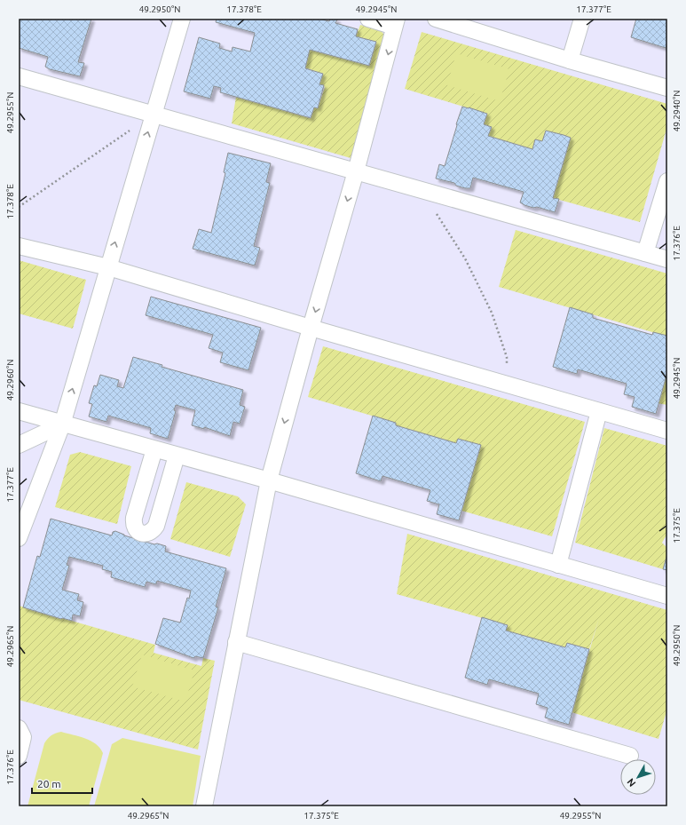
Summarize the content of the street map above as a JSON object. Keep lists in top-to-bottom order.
{
  "scale_bar": "20 m",
  "north": "bottom left",
  "coordinates": [
    "49.2950°N",
    "17.378°E",
    "49.2945°N",
    "17.377°E",
    "49.2940°N",
    "49.2955°N",
    "17.376°E",
    "49.2960°N",
    "17.375°E",
    "49.2965°N"
  ]
}
